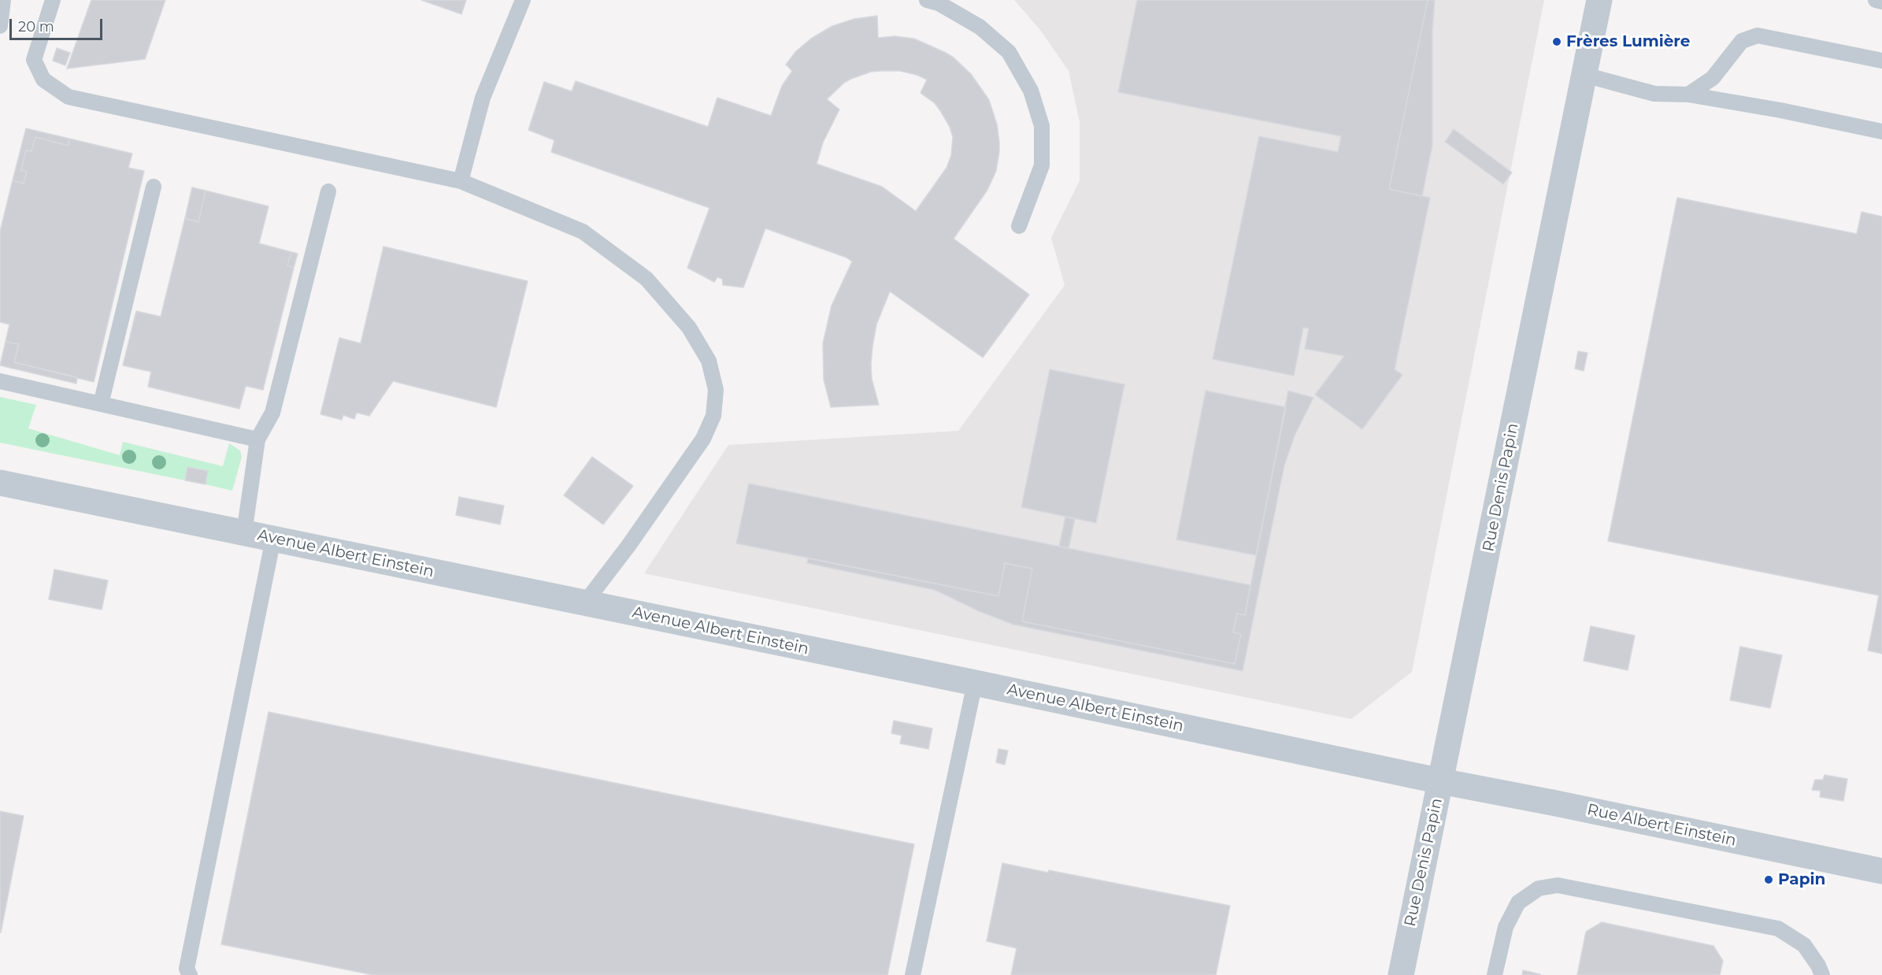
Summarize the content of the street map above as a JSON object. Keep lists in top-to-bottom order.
{
  "streets": {
    "street": ["Rue Denis Papin", "Avenue Albert Einstein", "Rue Albert Einstein"]
  },
  "crossings": [
    ["Rue Denis Papin", "Avenue Albert Einstein"],
    ["Rue Denis Papin", "Rue Albert Einstein"],
    ["Avenue Albert Einstein", "Rue Albert Einstein"]
  ],
  "places": ["Frères Lumière", "Papin"],
  "scale_bar": "20 m"
}
